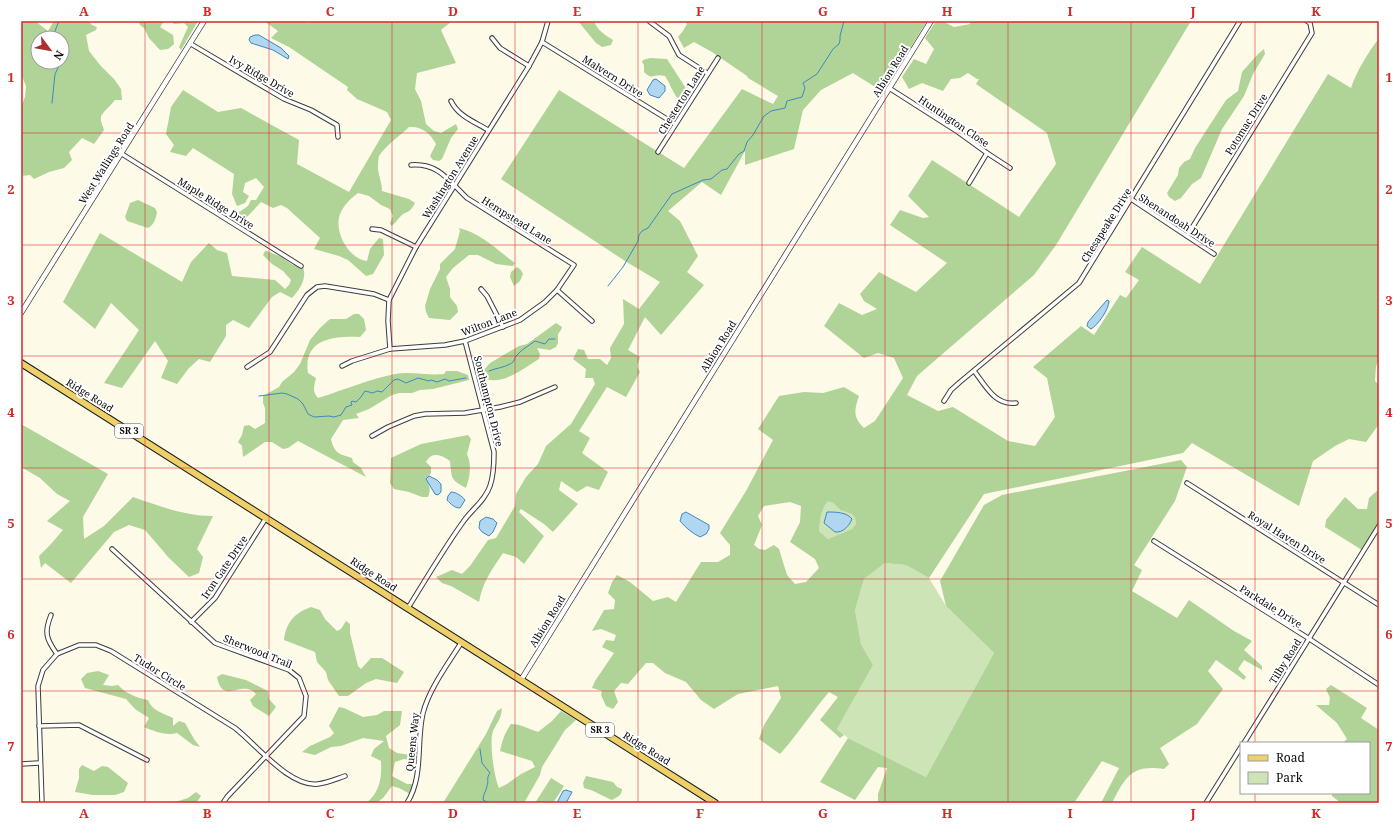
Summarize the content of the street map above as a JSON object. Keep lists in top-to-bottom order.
{
  "streets": {
    "main road": ["Ridge Road", "SR 3"],
    "street": [
      "Albion Road",
      "Ivy Ridge Drive",
      "Malvern Drive",
      "Chesterton Lane",
      "Huntington Close",
      "Potomac Drive",
      "West Wallings Road",
      "Washington Avenue",
      "Maple Ridge Drive",
      "Hempstead Lane",
      "Shenandoah Drive",
      "Chesapeake Drive",
      "Wilton Lane",
      "Southampton Drive",
      "Royal Haven Drive",
      "Iron Gate Drive",
      "Parkdale Drive",
      "Sherwood Trail",
      "Tilby Road",
      "Tudor Circle",
      "Queens Way"
    ]
  },
  "crossings": [
    ["Albion Road", "Huntington Close"],
    ["Albion Road", "Ridge Road"],
    ["Ivy Ridge Drive", "West Wallings Road"],
    ["Malvern Drive", "Chesterton Lane"],
    ["Malvern Drive", "Washington Avenue"],
    ["Potomac Drive", "Shenandoah Drive"],
    ["West Wallings Road", "Maple Ridge Drive"],
    ["Washington Avenue", "Hempstead Lane"],
    ["Washington Avenue", "Wilton Lane"],
    ["Hempstead Lane", "Wilton Lane"],
    ["Shenandoah Drive", "Chesapeake Drive"],
    ["Wilton Lane", "Southampton Drive"],
    ["Ridge Road", "Southampton Drive"],
    ["Ridge Road", "Iron Gate Drive"],
    ["Ridge Road", "Queens Way"],
    ["Royal Haven Drive", "Tilby Road"],
    ["Iron Gate Drive", "Sherwood Trail"],
    ["Parkdale Drive", "Tilby Road"],
    ["Sherwood Trail", "Tudor Circle"]
  ],
  "legend": ["Road", "Park"],
  "north": "bottom right",
  "grid": {
    "columns": [
      "A",
      "B",
      "C",
      "D",
      "E",
      "F",
      "G",
      "H",
      "I",
      "J",
      "K"
    ],
    "rows": [
      "1",
      "2",
      "3",
      "4",
      "5",
      "6",
      "7"
    ]
  }
}
